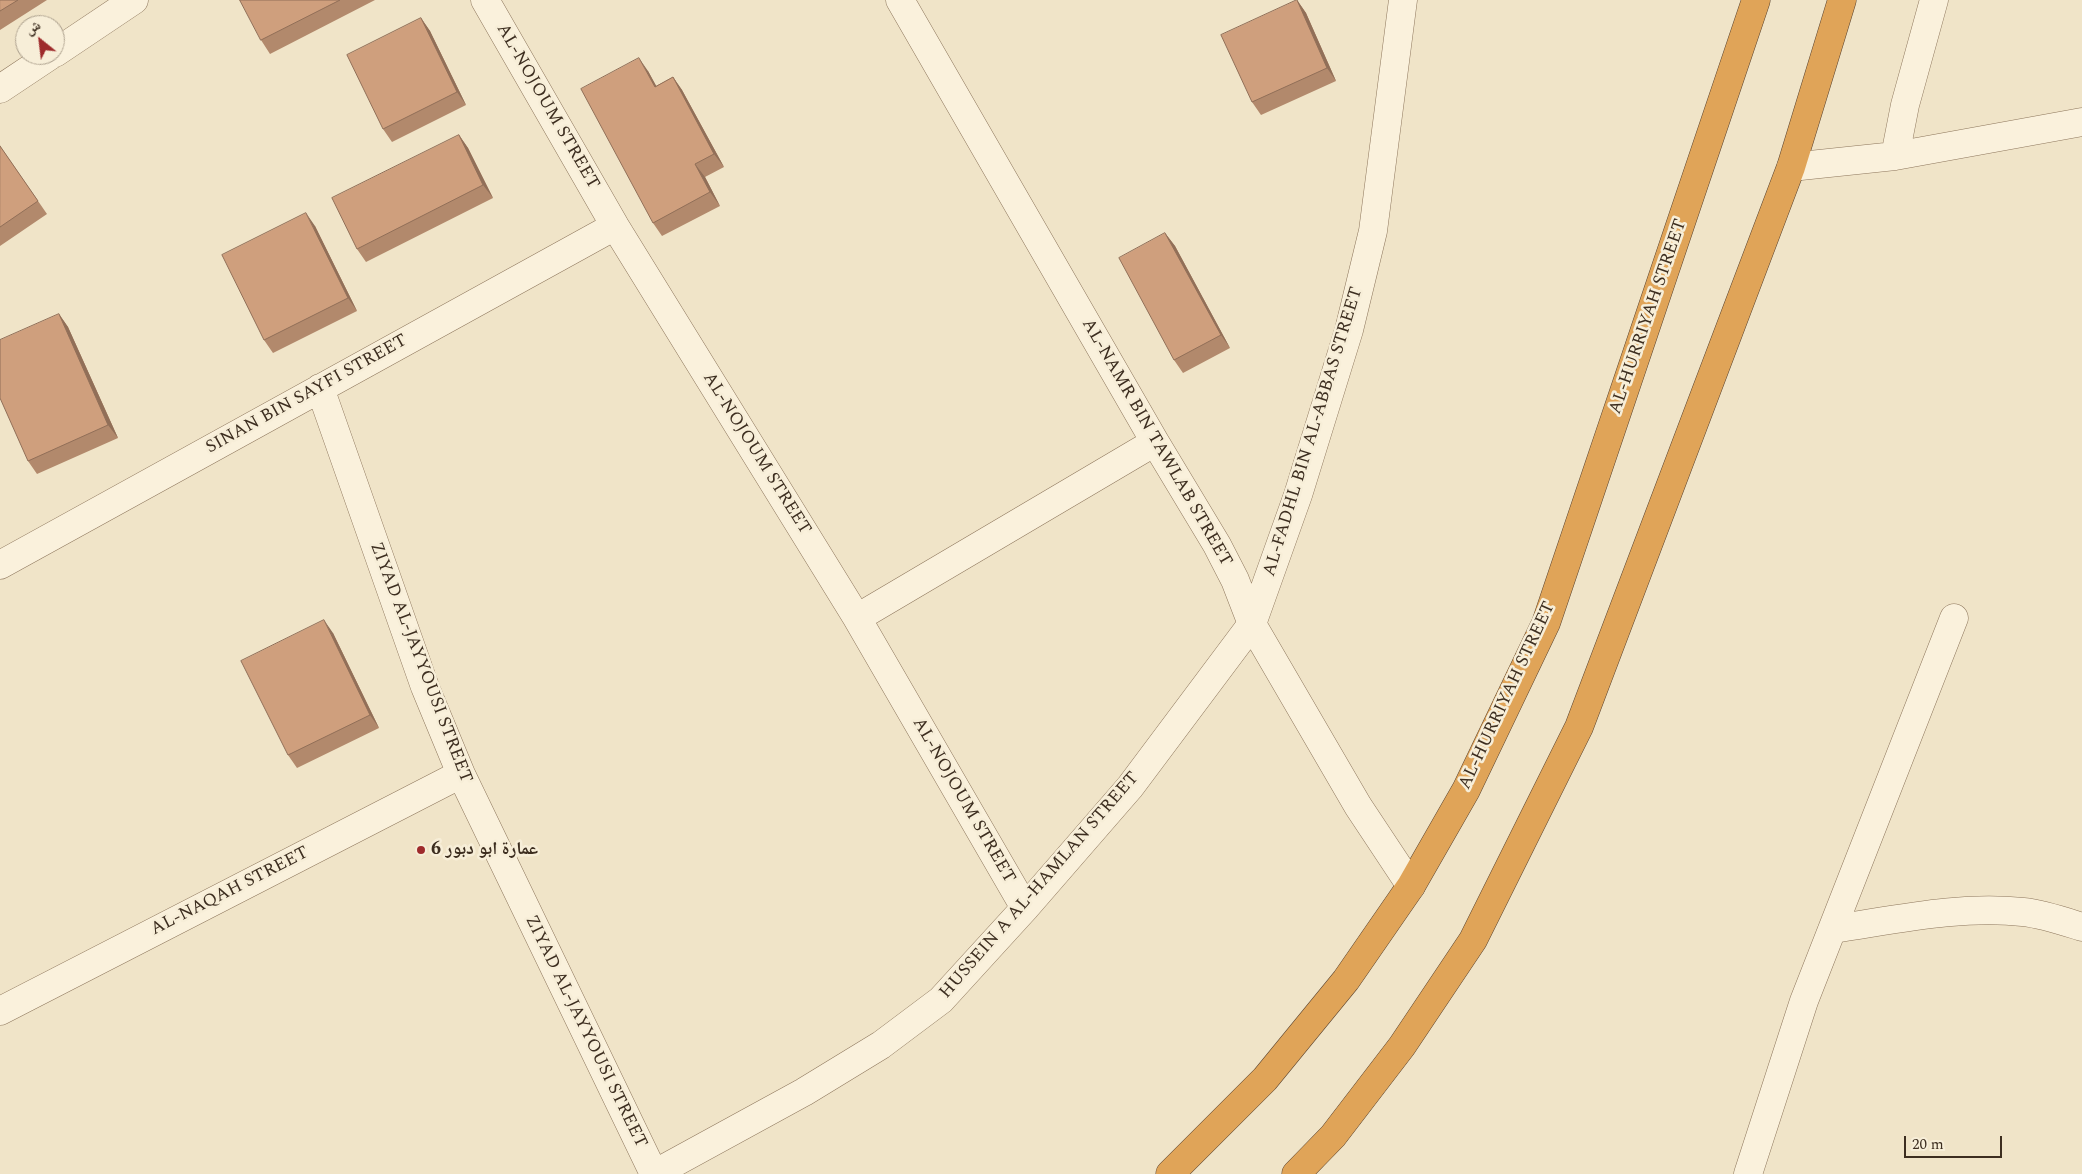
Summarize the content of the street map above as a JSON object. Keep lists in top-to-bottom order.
{
  "streets": {
    "highway": ["AL-HURRIYAH STREET"],
    "street": [
      "AL-NOJOUM STREET",
      "SINAN BIN SAYFI STREET",
      "AL-FADHL BIN AL-ABBAS STREET",
      "AL-NAMR BIN TAWLAB STREET",
      "ZIYAD AL-JAYYOUSI STREET",
      "HUSSEIN A AL-HAMLAN STREET",
      "AL-NAQAH STREET"
    ]
  },
  "crossings": [
    ["AL-NOJOUM STREET", "SINAN BIN SAYFI STREET"],
    ["AL-NOJOUM STREET", "HUSSEIN A AL-HAMLAN STREET"],
    ["AL-HURRIYAH STREET", "AL-NAMR BIN TAWLAB STREET"],
    ["SINAN BIN SAYFI STREET", "ZIYAD AL-JAYYOUSI STREET"],
    ["AL-FADHL BIN AL-ABBAS STREET", "AL-NAMR BIN TAWLAB STREET"],
    ["AL-FADHL BIN AL-ABBAS STREET", "HUSSEIN A AL-HAMLAN STREET"],
    ["AL-NAMR BIN TAWLAB STREET", "HUSSEIN A AL-HAMLAN STREET"],
    ["ZIYAD AL-JAYYOUSI STREET", "HUSSEIN A AL-HAMLAN STREET"],
    ["ZIYAD AL-JAYYOUSI STREET", "AL-NAQAH STREET"]
  ],
  "places": ["عمارة ابو دبور 6"],
  "scale_bar": "20 m",
  "north": "top left"
}
